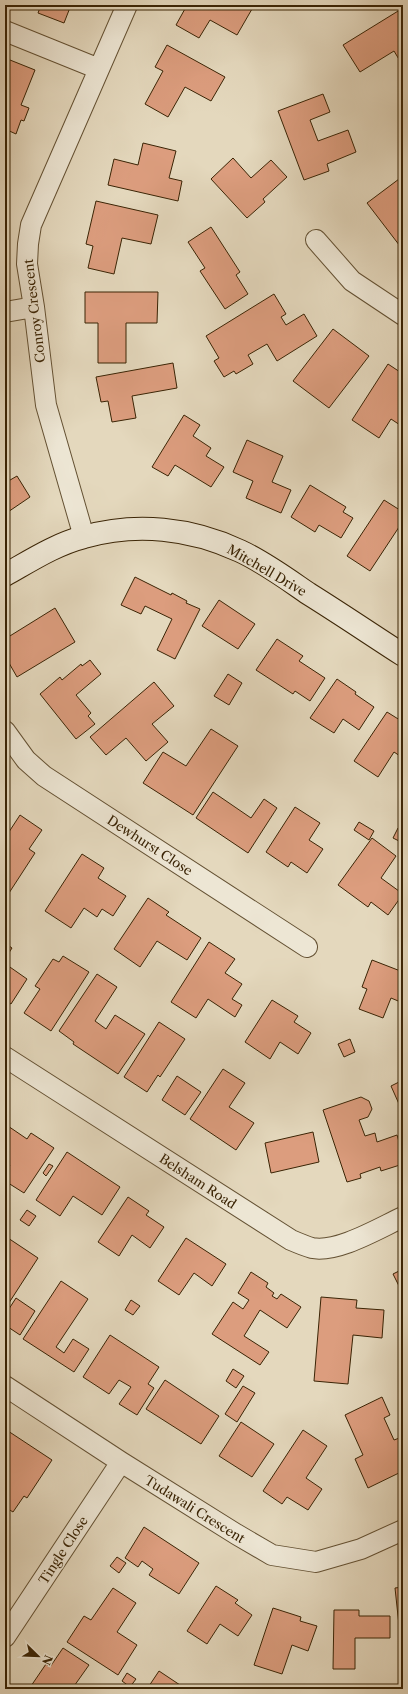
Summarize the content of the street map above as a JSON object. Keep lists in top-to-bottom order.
{
  "streets": {
    "street": [
      "Conroy Crescent",
      "Mitchell Drive",
      "Dewhurst Close",
      "Belsham Road",
      "Tudawali Crescent",
      "Tingle Close"
    ]
  },
  "crossings": [
    ["Conroy Crescent", "Mitchell Drive"],
    ["Tudawali Crescent", "Tingle Close"]
  ],
  "north": "bottom right"
}
